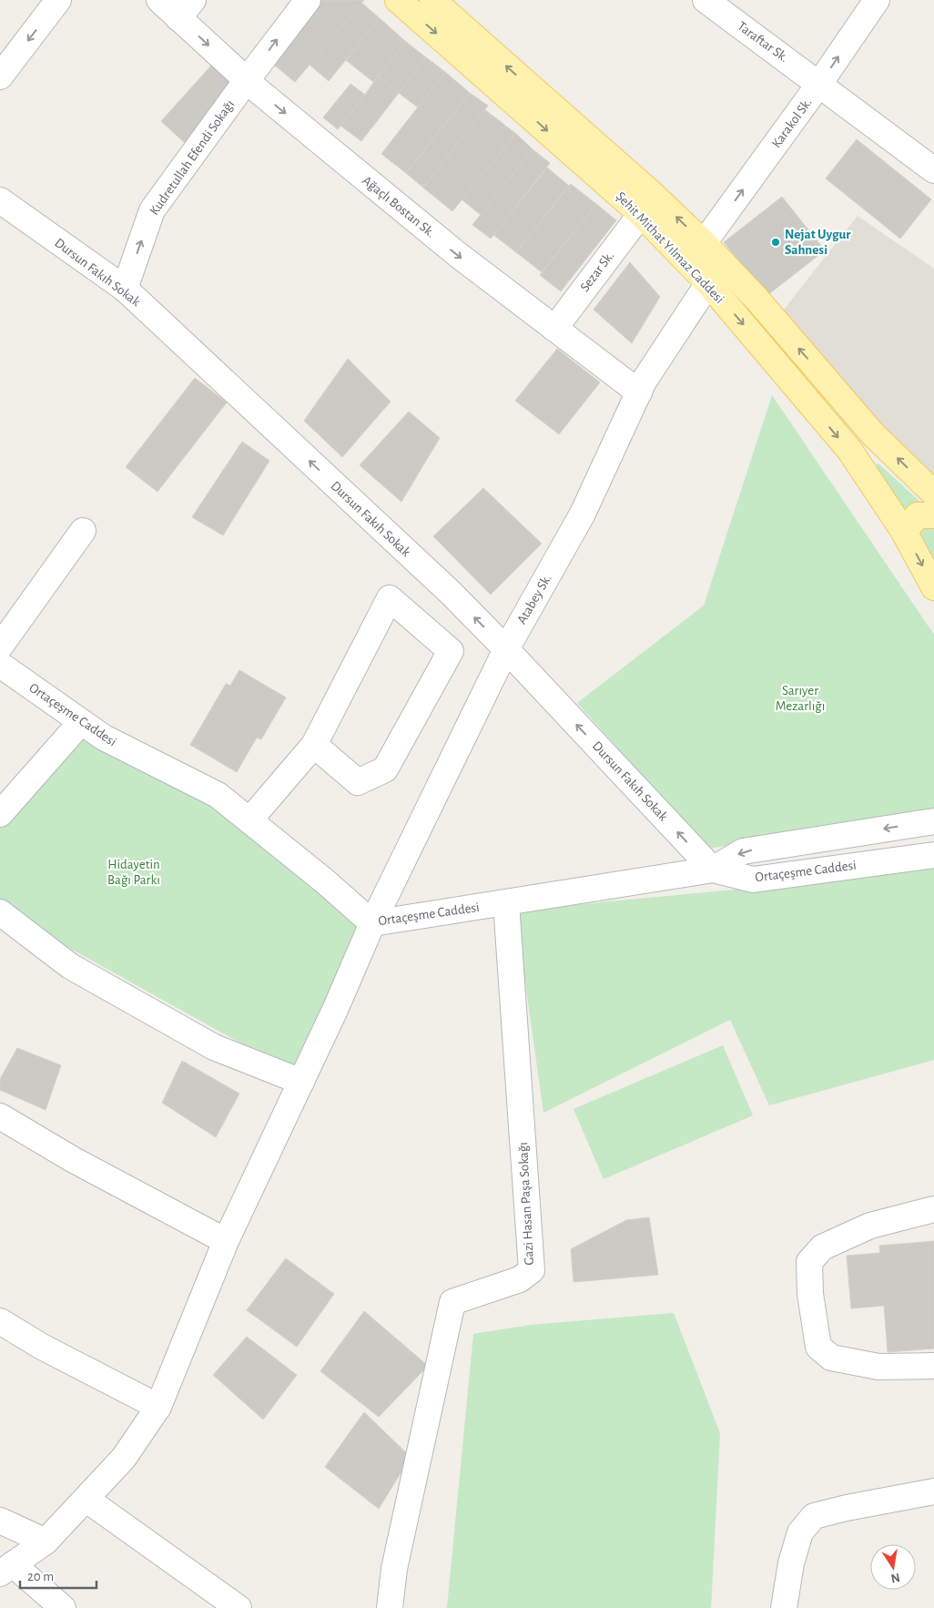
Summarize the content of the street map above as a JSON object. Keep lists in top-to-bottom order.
{
  "streets": {
    "main road": ["Şehit Mithat Yılmaz Caddesi"],
    "street": [
      "Taraftar Sk.",
      "Karakol Sk.",
      "Kudretullah Efendi Sokağı",
      "Ağaçlı Bostan Sk.",
      "Sezar Sk.",
      "Dursun Fakıh Sokak",
      "Atabey Sk.",
      "Ortaçeşme Caddesi",
      "Gazi Hasan Paşa Sokağı"
    ]
  },
  "crossings": [
    ["Taraftar Sk.", "Karakol Sk."],
    ["Karakol Sk.", "Şehit Mithat Yılmaz Caddesi"],
    ["Kudretullah Efendi Sokağı", "Ağaçlı Bostan Sk."],
    ["Kudretullah Efendi Sokağı", "Dursun Fakıh Sokak"],
    ["Ağaçlı Bostan Sk.", "Sezar Sk."],
    ["Ağaçlı Bostan Sk.", "Atabey Sk."],
    ["Şehit Mithat Yılmaz Caddesi", "Sezar Sk."],
    ["Şehit Mithat Yılmaz Caddesi", "Atabey Sk."],
    ["Dursun Fakıh Sokak", "Atabey Sk."],
    ["Dursun Fakıh Sokak", "Ortaçeşme Caddesi"],
    ["Atabey Sk.", "Ortaçeşme Caddesi"],
    ["Ortaçeşme Caddesi", "Gazi Hasan Paşa Sokağı"]
  ],
  "one_way": [
    "Karakol Sk.",
    "Kudretullah Efendi Sokağı",
    "Ağaçlı Bostan Sk.",
    "Dursun Fakıh Sokak"
  ],
  "parks": ["Sarıyer Mezarlığı", "Hidayetin Bağı Parkı"],
  "places": ["Nejat Uygur Sahnesi"],
  "scale_bar": "20 m",
  "north": "bottom"
}
